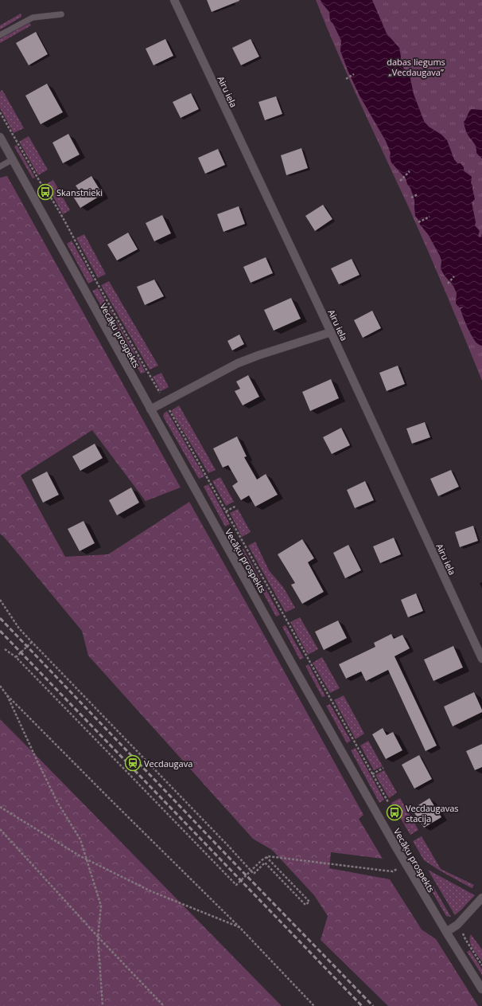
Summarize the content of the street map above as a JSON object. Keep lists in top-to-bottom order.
{
  "streets": {
    "main road": ["Airu iela", "Vecāķu prospekts"]
  },
  "parks": ["dabas liegums „Vecdaugava”"],
  "places": {
    "bus stop": ["Skanstnieki", "Vecdaugavas stacija"],
    "station": ["Vecdaugava"]
  }
}
